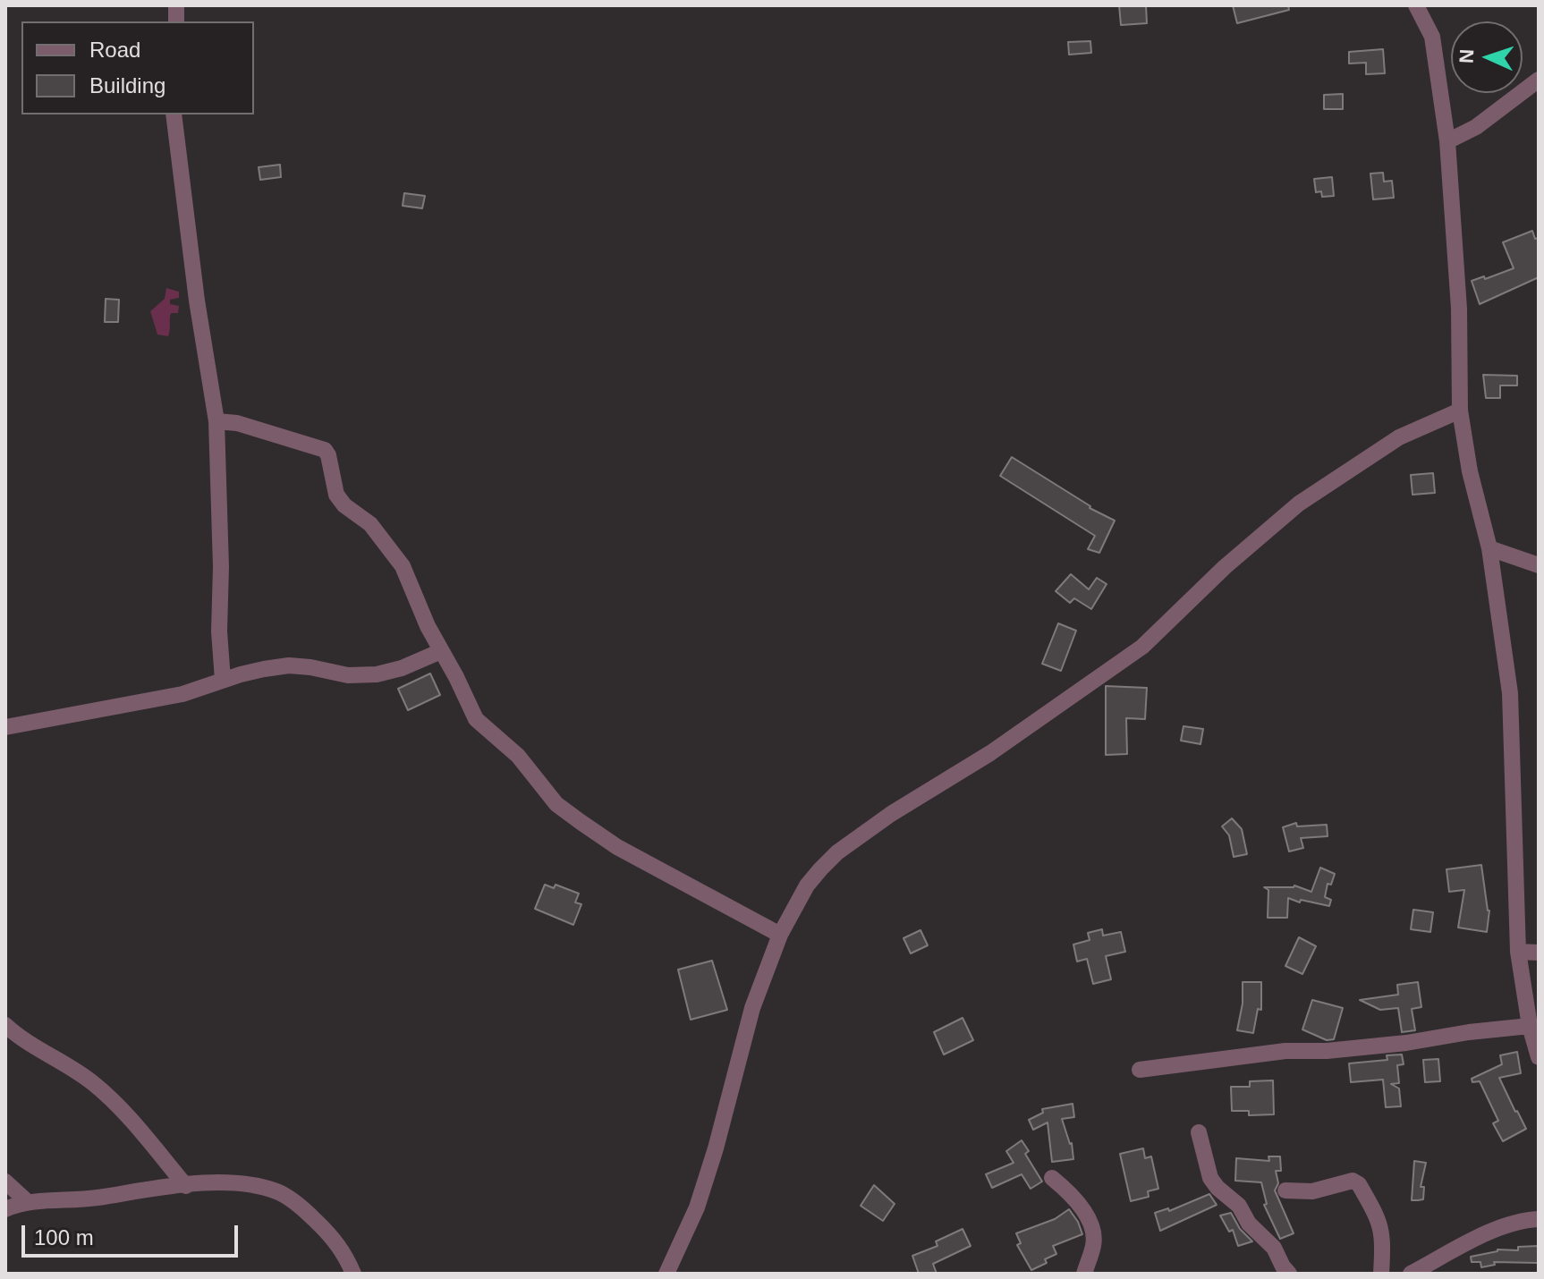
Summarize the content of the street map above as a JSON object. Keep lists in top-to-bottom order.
{
  "legend": ["Road", "Building"],
  "scale_bar": "100 m",
  "north": "left"
}
